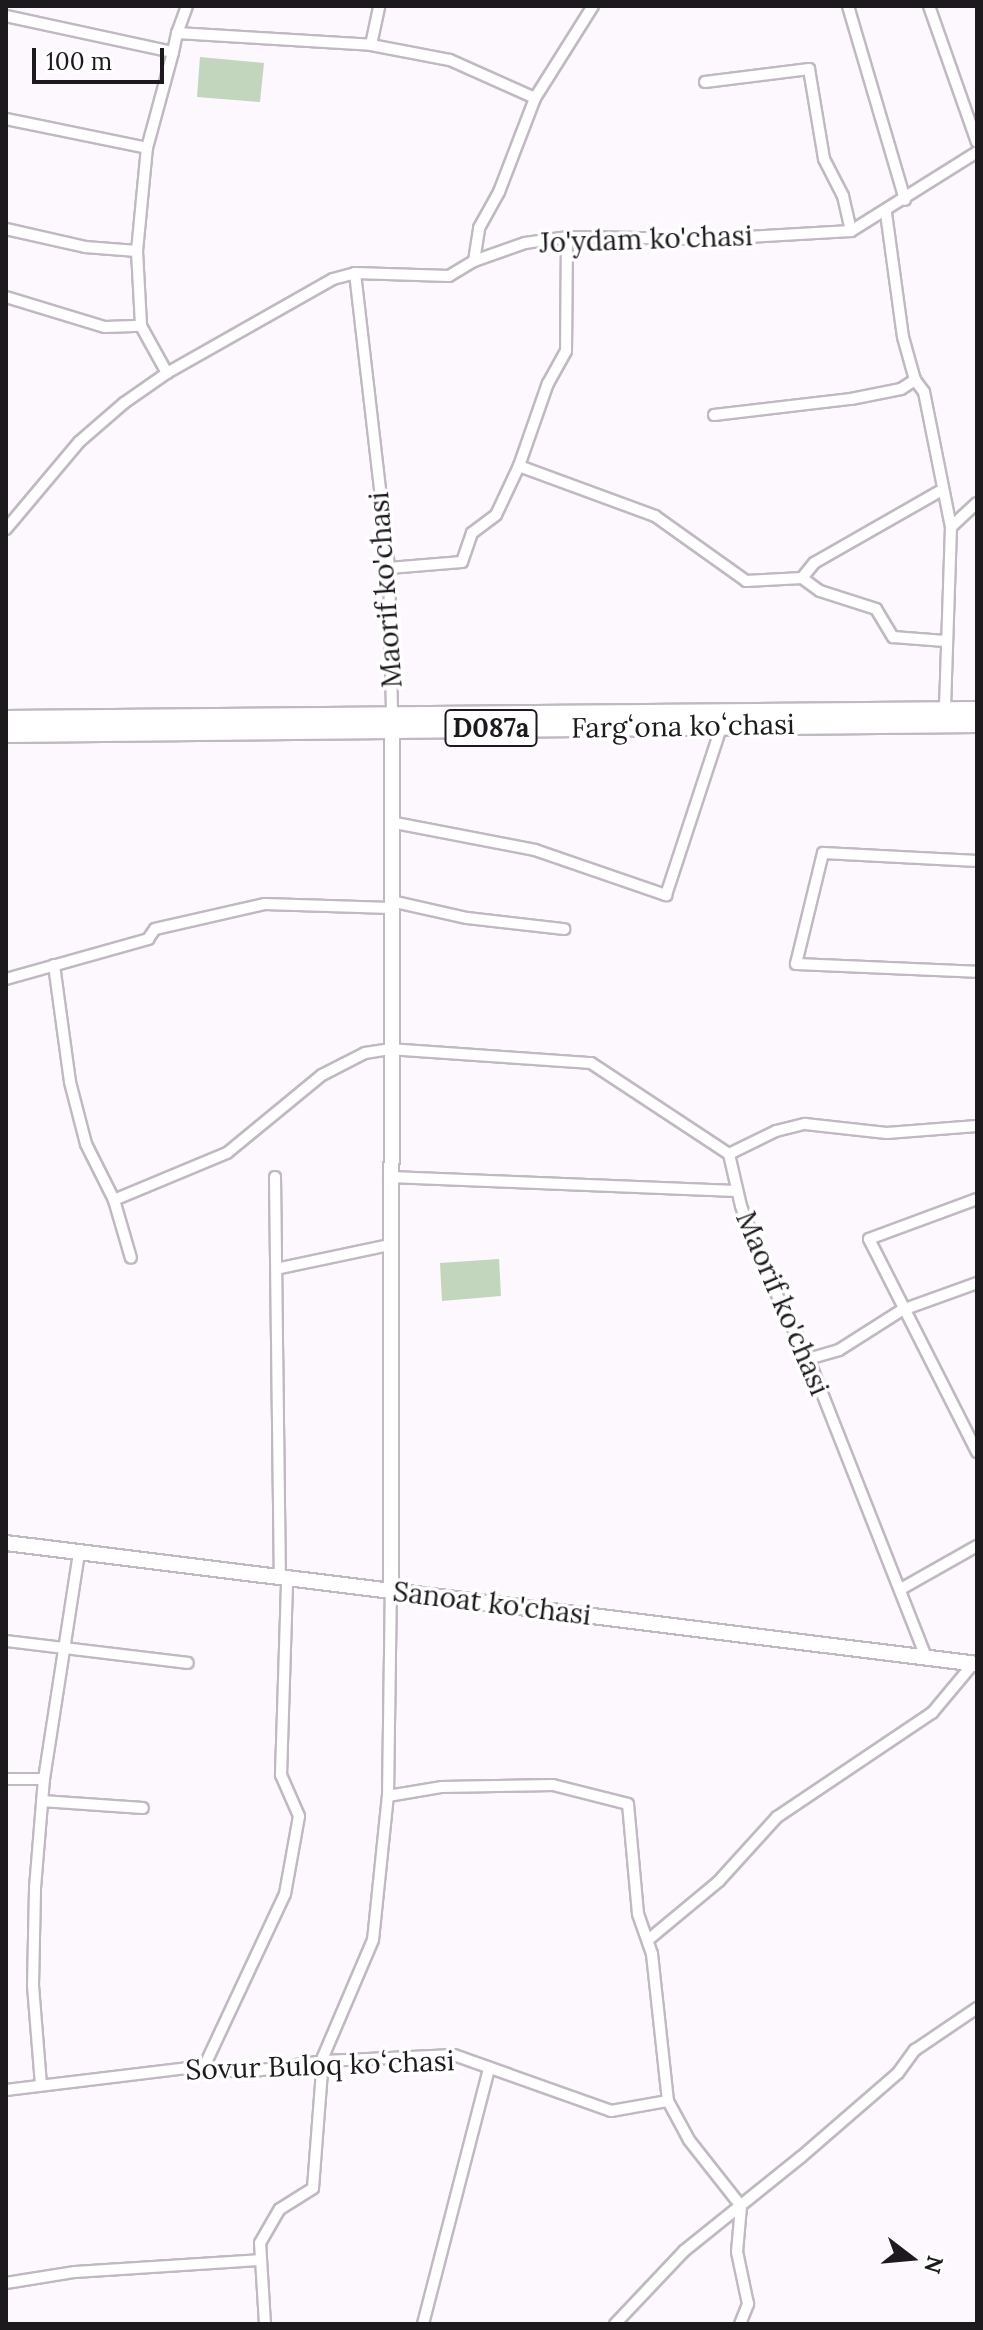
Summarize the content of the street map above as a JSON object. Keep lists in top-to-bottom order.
{
  "streets": {
    "main road": [
      "Maorif ko'chasi",
      "Fargʻona koʻchasi",
      "D087a",
      "Sanoat ko'chasi"
    ],
    "street": ["Jo'ydam ko'chasi", "Sovur Buloq koʻchasi"]
  },
  "crossings": [
    ["Jo'ydam ko'chasi", "Maorif ko'chasi"],
    ["Maorif ko'chasi", "Fargʻona koʻchasi"],
    ["Maorif ko'chasi", "Sanoat ko'chasi"]
  ],
  "scale_bar": "100 m",
  "north": "right"
}
